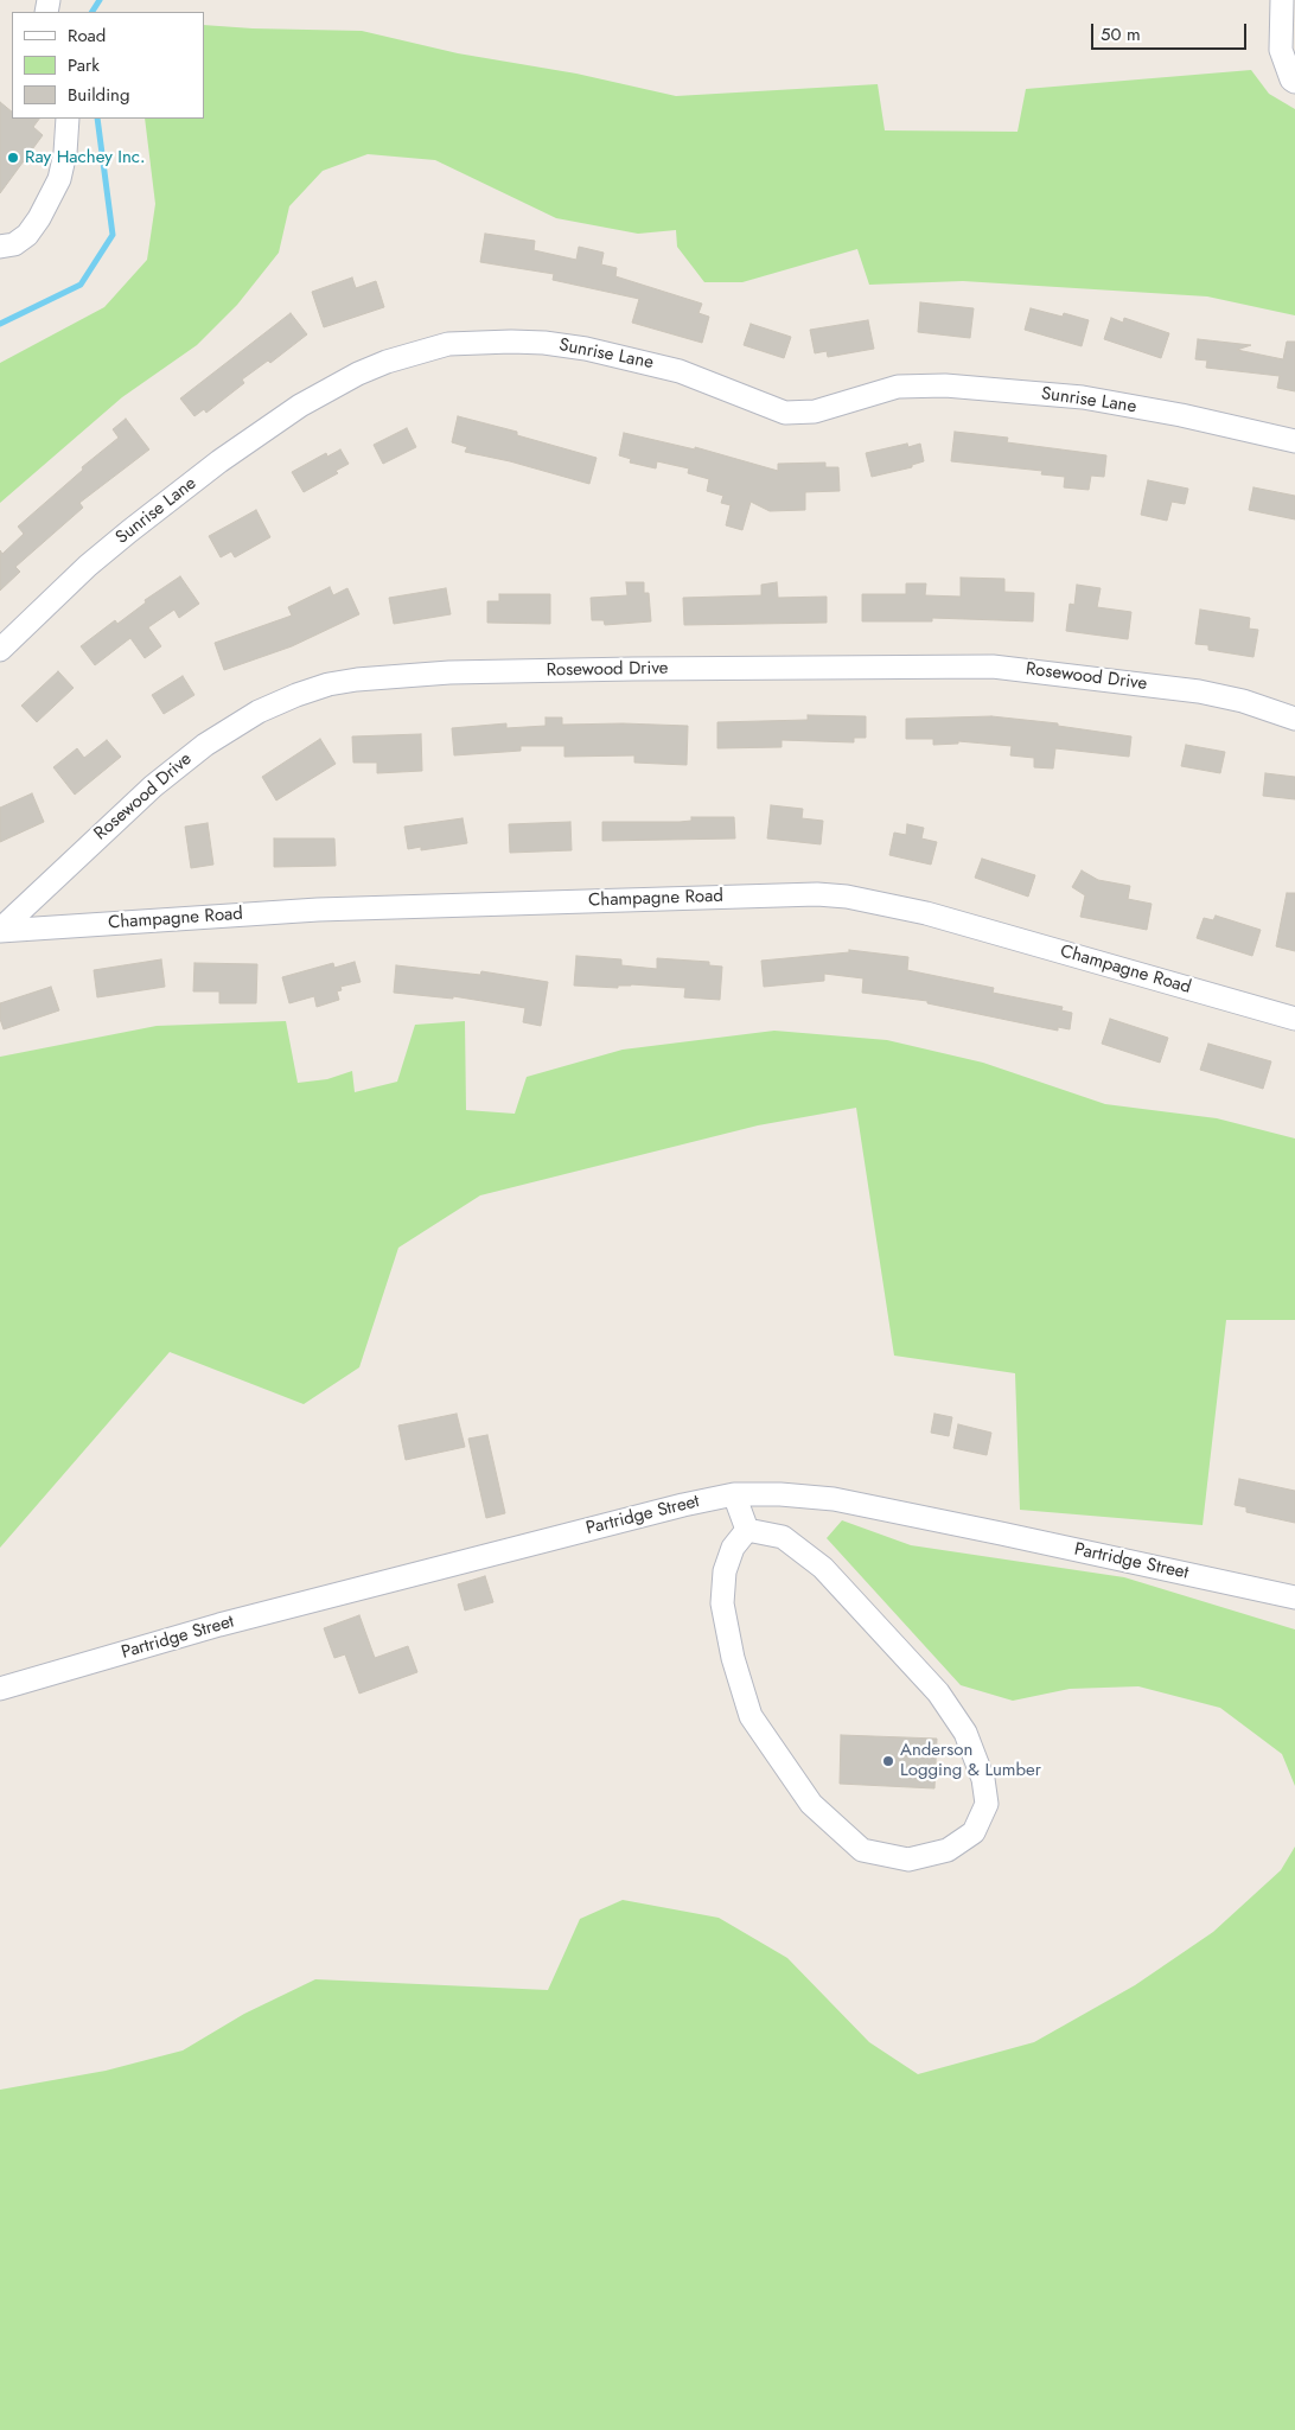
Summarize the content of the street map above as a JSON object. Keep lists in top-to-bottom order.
{
  "streets": {
    "street": [
      "Sunrise Lane",
      "Rosewood Drive",
      "Champagne Road",
      "Partridge Street"
    ]
  },
  "crossings": [
    ["Rosewood Drive", "Champagne Road"]
  ],
  "places": ["Ray Hachey Inc.", "Anderson Logging & Lumber"],
  "legend": ["Road", "Park", "Building"],
  "scale_bar": "50 m"
}
